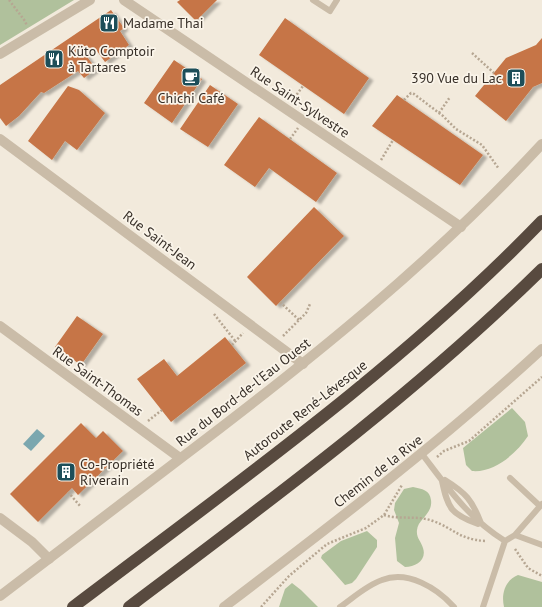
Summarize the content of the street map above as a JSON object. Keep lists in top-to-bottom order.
{
  "streets": {
    "highway": ["Autoroute René-Lévesque"],
    "street": [
      "Rue Saint-Sylvestre",
      "Rue Saint-Jean",
      "Rue Saint-Thomas",
      "Rue du Bord-de-l'Eau Ouest",
      "Chemin de la Rive"
    ]
  },
  "crossings": [
    ["Rue Saint-Sylvestre", "Rue du Bord-de-l'Eau Ouest"],
    ["Rue Saint-Jean", "Rue du Bord-de-l'Eau Ouest"],
    ["Rue Saint-Thomas", "Rue du Bord-de-l'Eau Ouest"]
  ],
  "places": {
    "restaurant": ["Madame Thai", "Küto Comptoir à Tartares"],
    "cafe": ["Chichi Café"],
    "building": ["390 Vue du Lac", "Co-Propriété Riverain"]
  }
}
